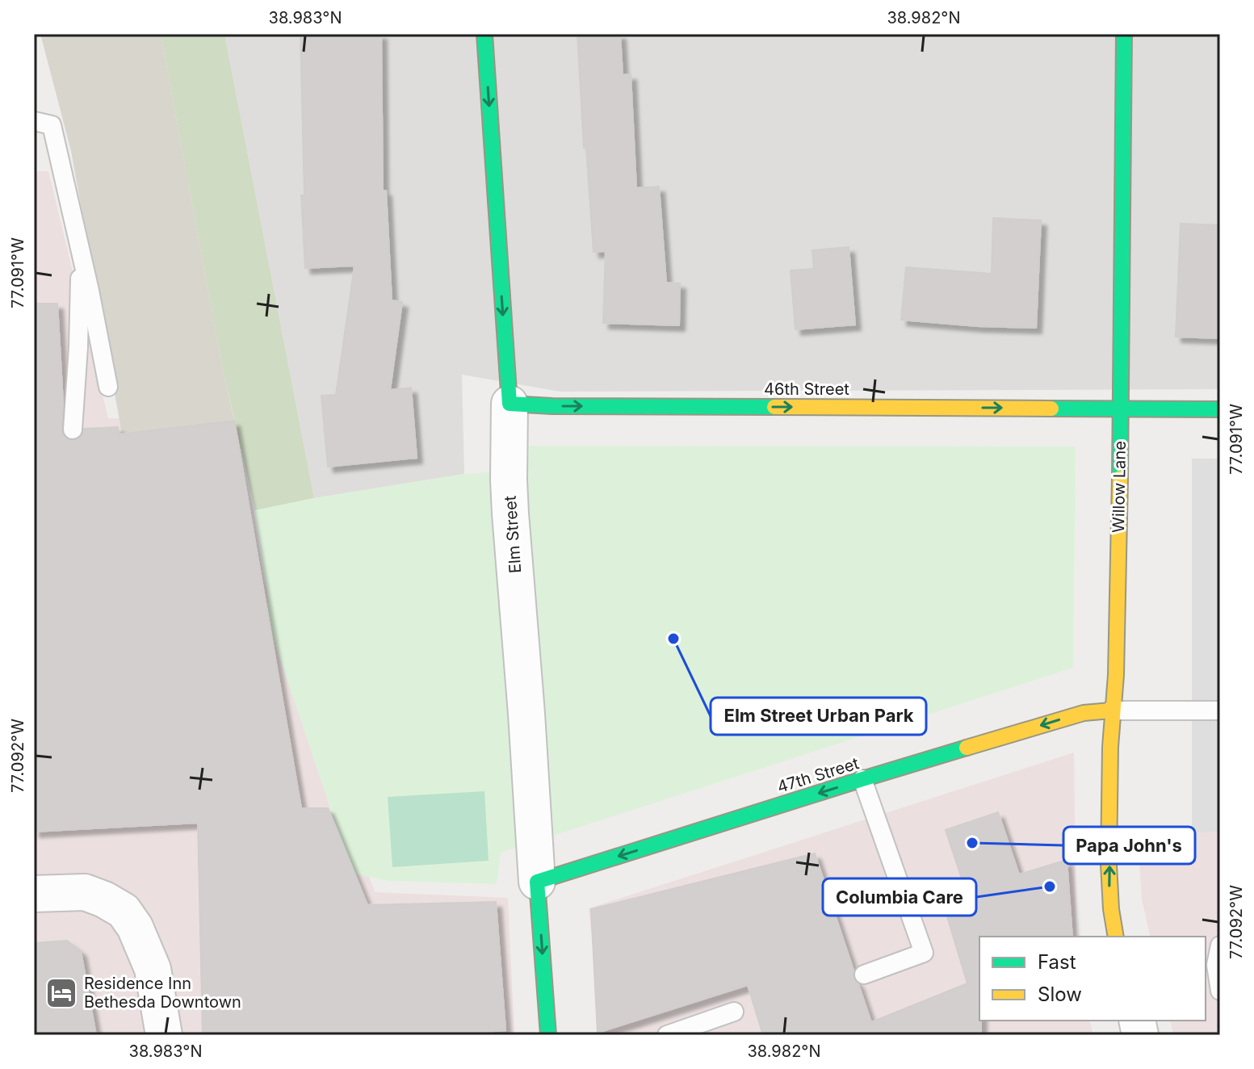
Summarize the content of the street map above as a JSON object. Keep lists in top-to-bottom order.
{
  "streets": {
    "street": [
      "46th Street",
      "Willow Lane",
      "Elm Street",
      "47th Street"
    ]
  },
  "crossings": [
    ["46th Street", "Willow Lane"],
    ["46th Street", "Elm Street"],
    ["Willow Lane", "47th Street"],
    ["Elm Street", "47th Street"]
  ],
  "one_way": ["46th Street", "Elm Street", "47th Street"],
  "places": {
    "other": ["Elm Street Urban Park", "Papa John's", "Columbia Care"],
    "hotel": ["Residence Inn Bethesda Downtown"]
  },
  "legend": ["Fast", "Slow"],
  "coordinates": [
    "38.983°N",
    "38.982°N",
    "77.091°W",
    "77.092°W"
  ]
}
